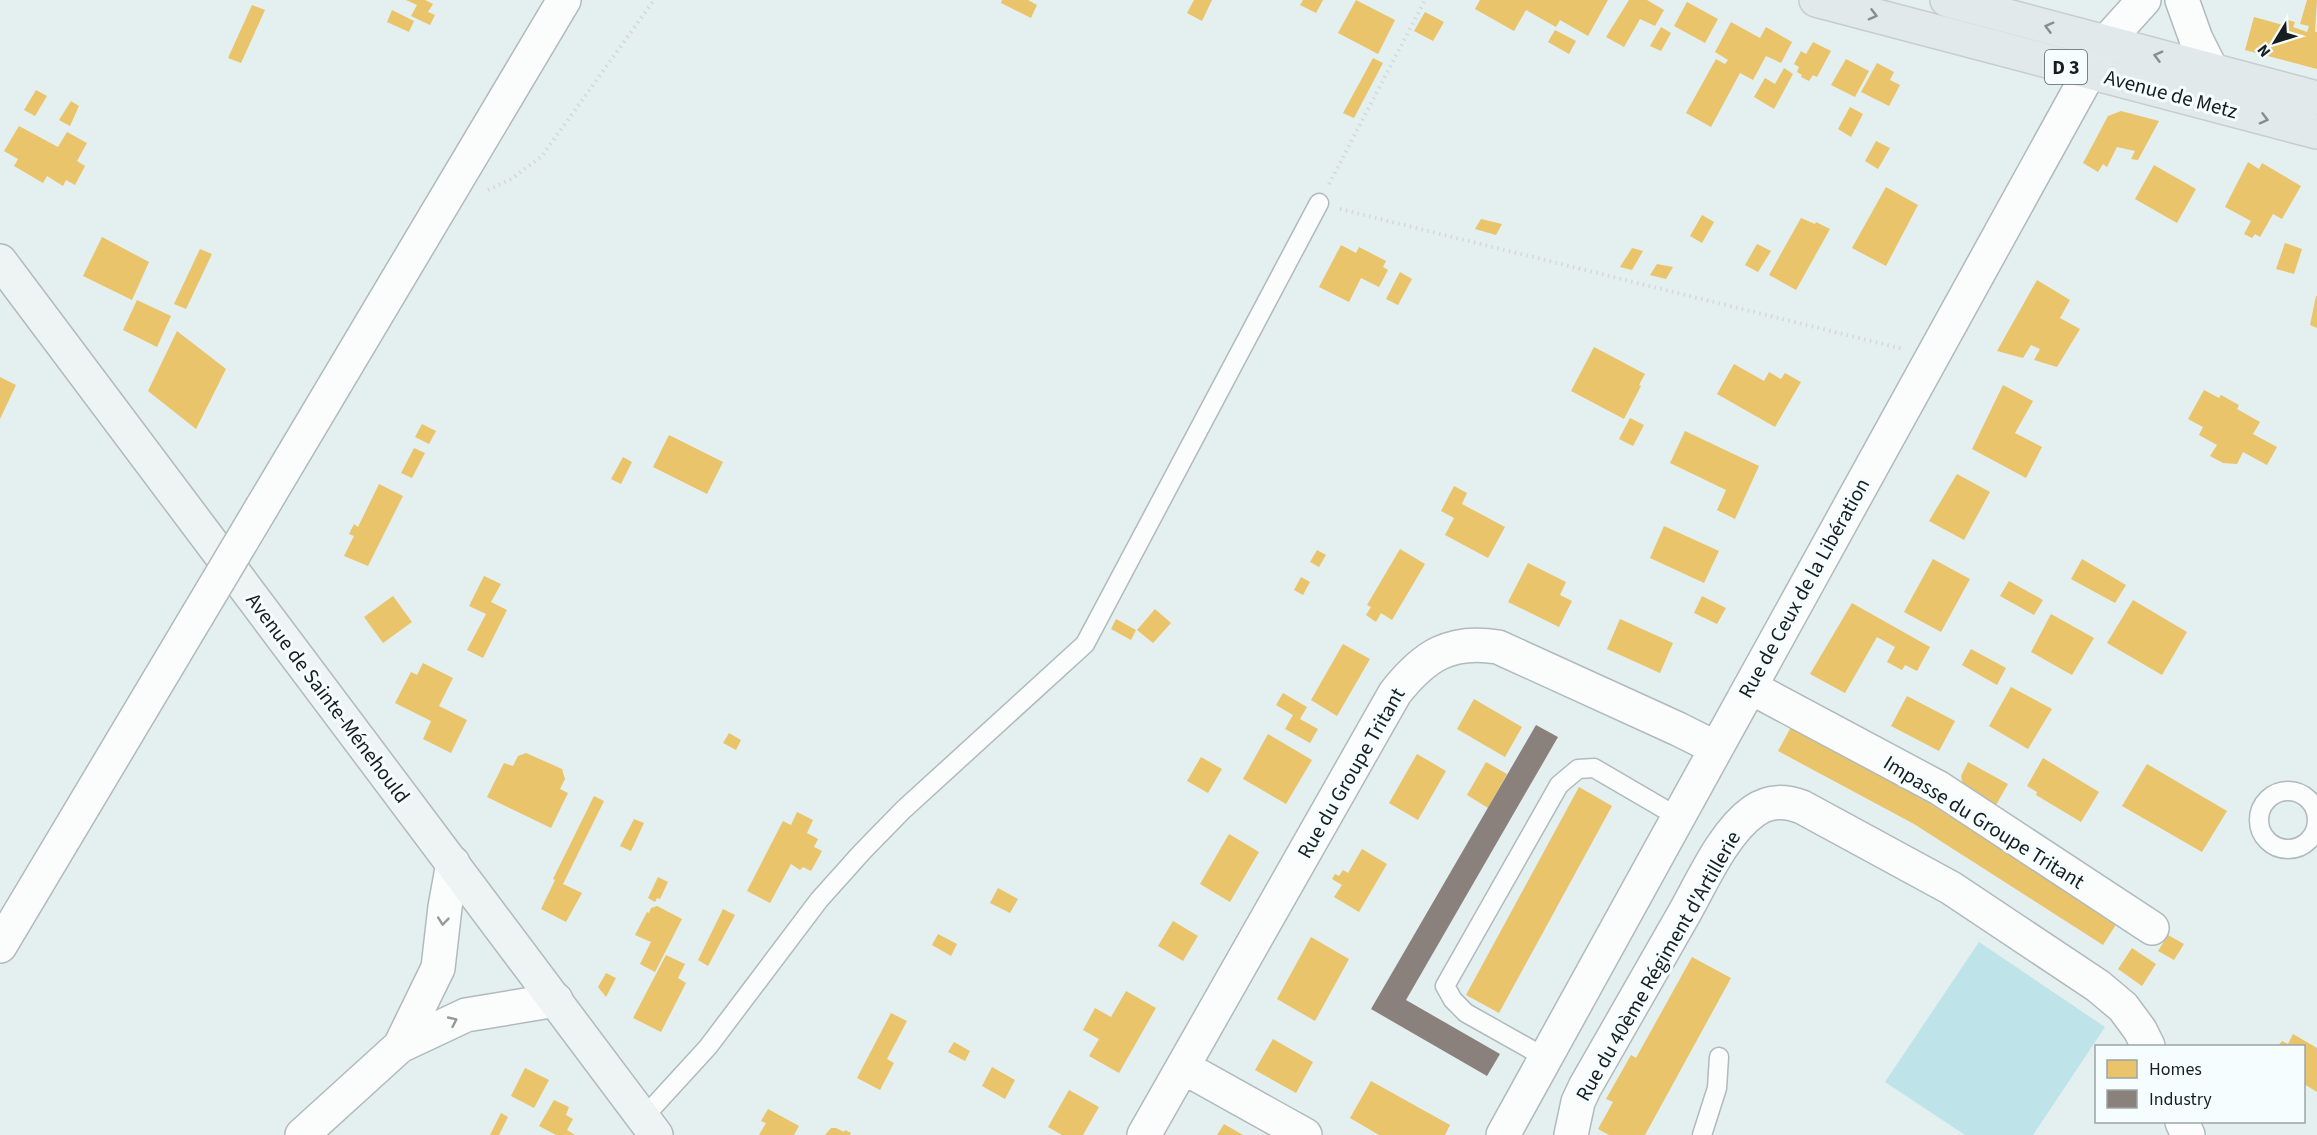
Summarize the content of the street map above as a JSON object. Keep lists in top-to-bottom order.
{
  "streets": {
    "main road": ["D 3", "Avenue de Metz", "Avenue de Sainte-Ménehould"],
    "street": [
      "Rue de Ceux de la Libération",
      "Rue du Groupe Tritant",
      "Impasse du Groupe Tritant",
      "Rue du 40ème Régiment d'Artillerie"
    ]
  },
  "crossings": [
    ["Avenue de Metz", "Rue de Ceux de la Libération"],
    ["Rue de Ceux de la Libération", "Rue du Groupe Tritant"],
    ["Rue de Ceux de la Libération", "Impasse du Groupe Tritant"]
  ],
  "legend": ["Homes", "Industry"],
  "north": "bottom left"
}
